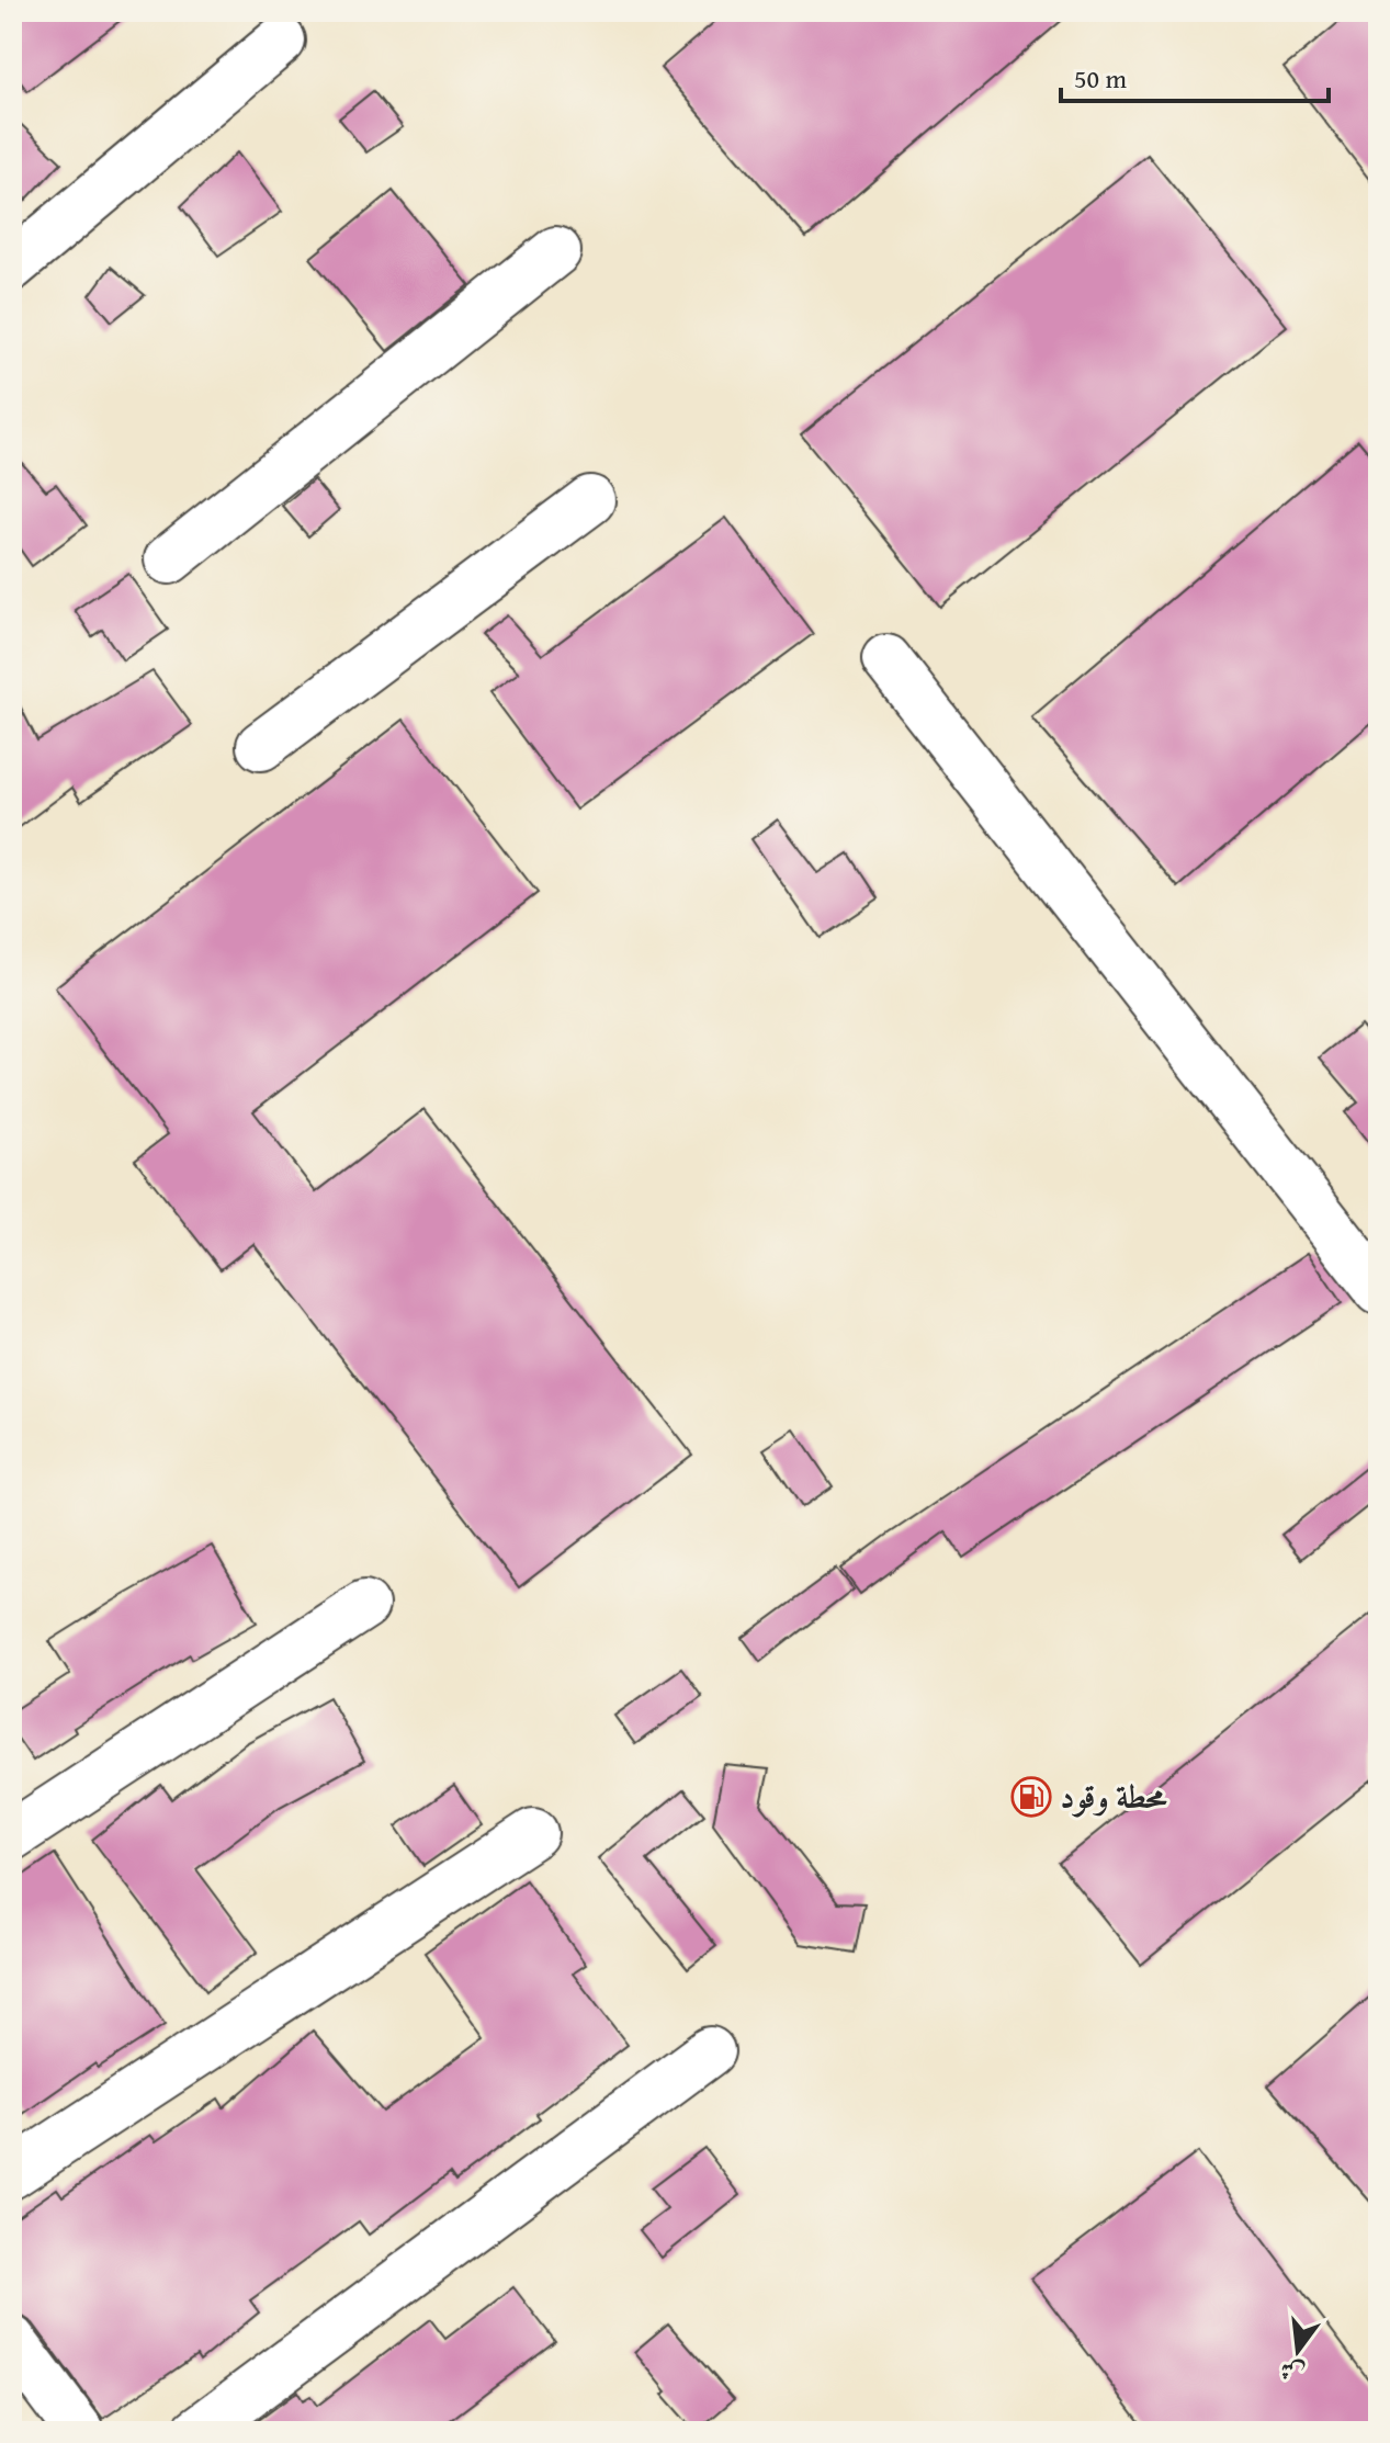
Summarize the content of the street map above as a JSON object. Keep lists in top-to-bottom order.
{
  "places": {
    "fuel station": ["محطة وقود"]
  },
  "scale_bar": "50 m",
  "north": "bottom"
}
